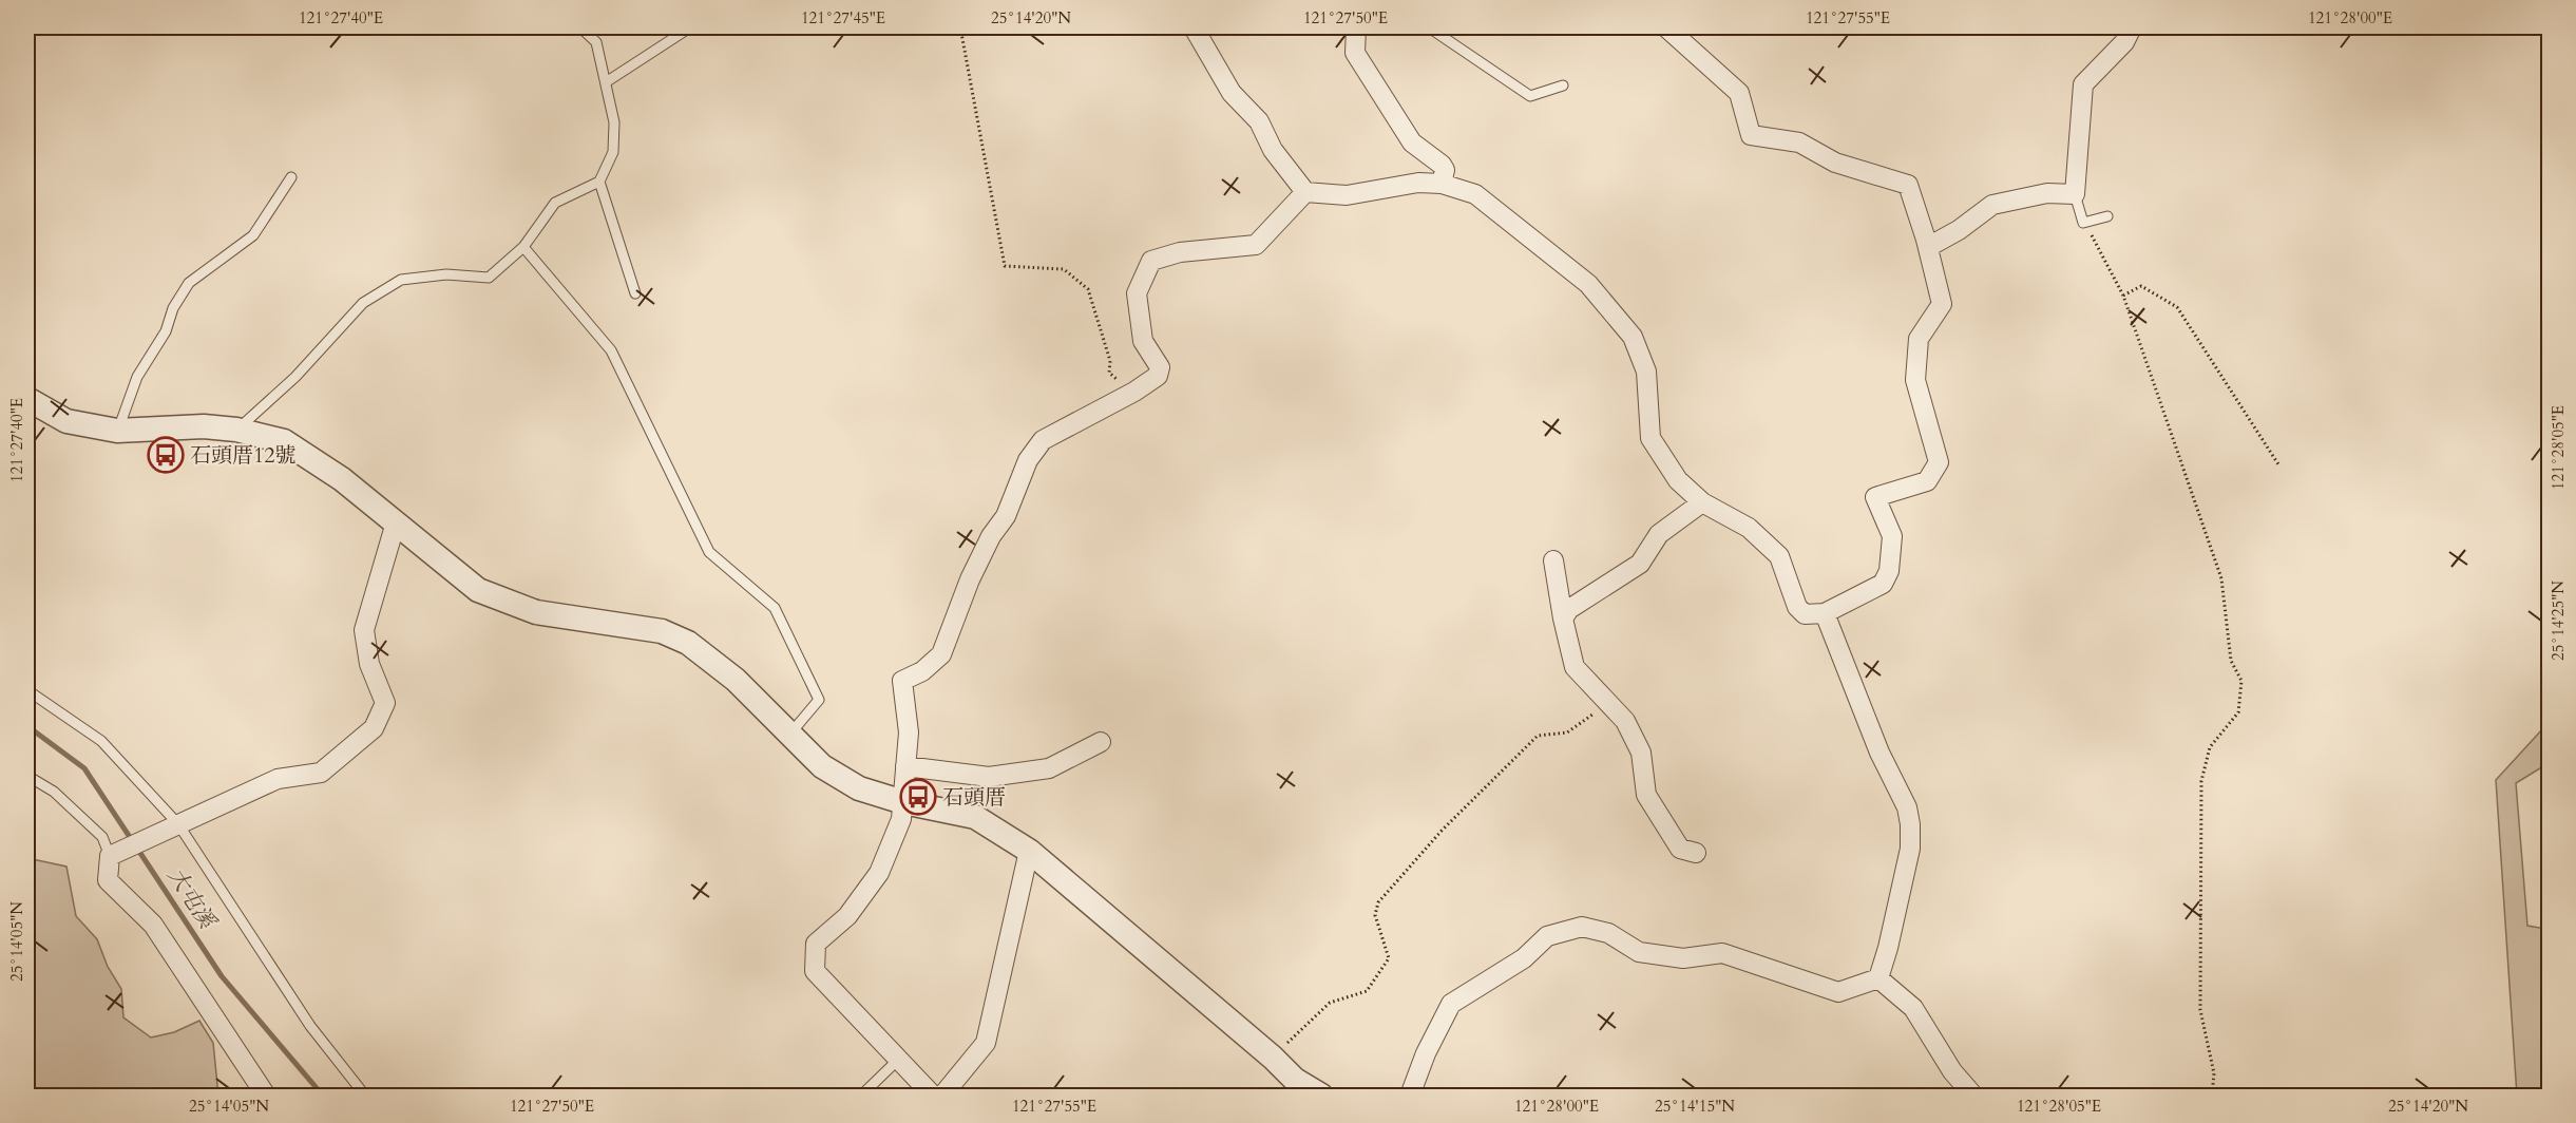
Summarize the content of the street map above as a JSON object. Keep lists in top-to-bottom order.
{
  "water": ["大屯溪"],
  "places": {
    "bus stop": ["石頭厝12號", "石頭厝"]
  },
  "coordinates": [
    "121°27'40\"E",
    "121°27'45\"E",
    "25°14'20\"N",
    "121°27'50\"E",
    "121°27'55\"E",
    "121°28'00\"E",
    "121°28'05\"E",
    "25°14'25\"N",
    "25°14'05\"N",
    "25°14'15\"N"
  ]
}
